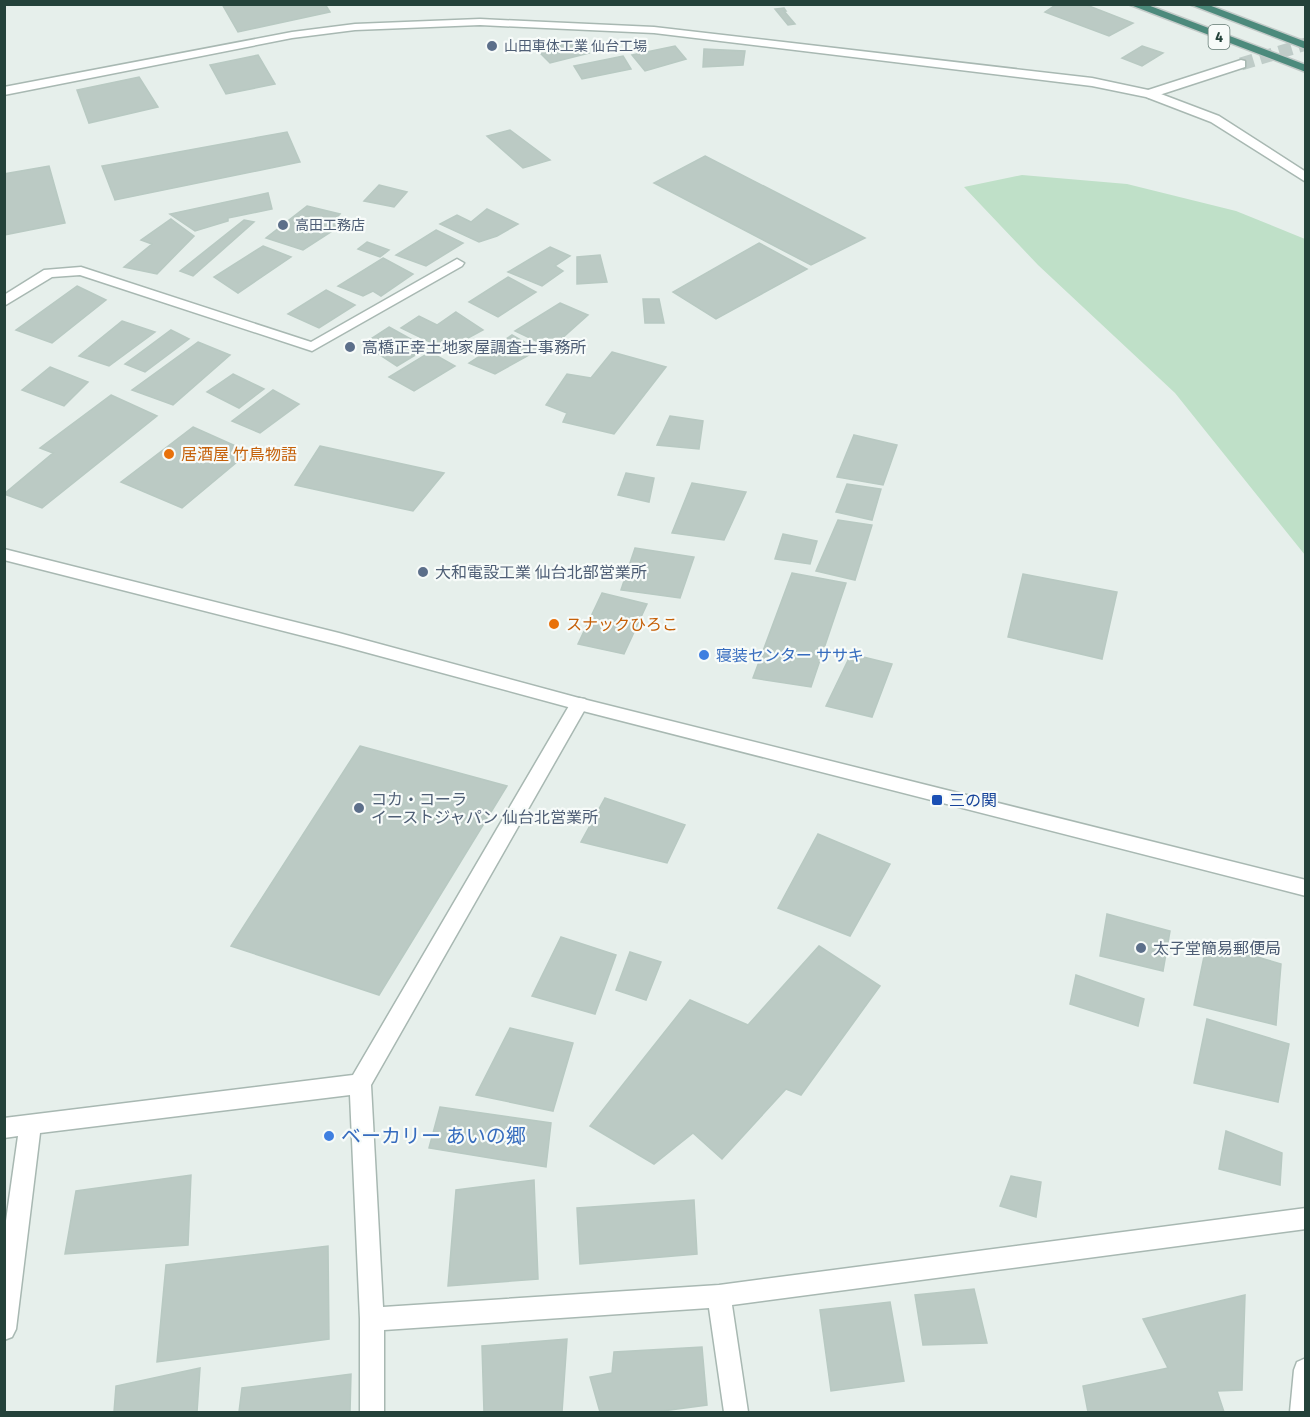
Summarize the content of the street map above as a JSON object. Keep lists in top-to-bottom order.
{
  "streets": {
    "highway": ["4"]
  },
  "places": {
    "other": [
      "山田車体工業 仙台工場",
      "高田工務店",
      "高橋正幸土地家屋調査士事務所",
      "居酒屋 竹鳥物語",
      "大和電設工業 仙台北部営業所",
      "スナックひろこ",
      "寝装センター ササキ",
      "コカ・コーラ イーストジャパン 仙台北営業所",
      "太子堂簡易郵便局",
      "ベーカリー あいの郷"
    ],
    "transit": ["三の関"]
  }
}
